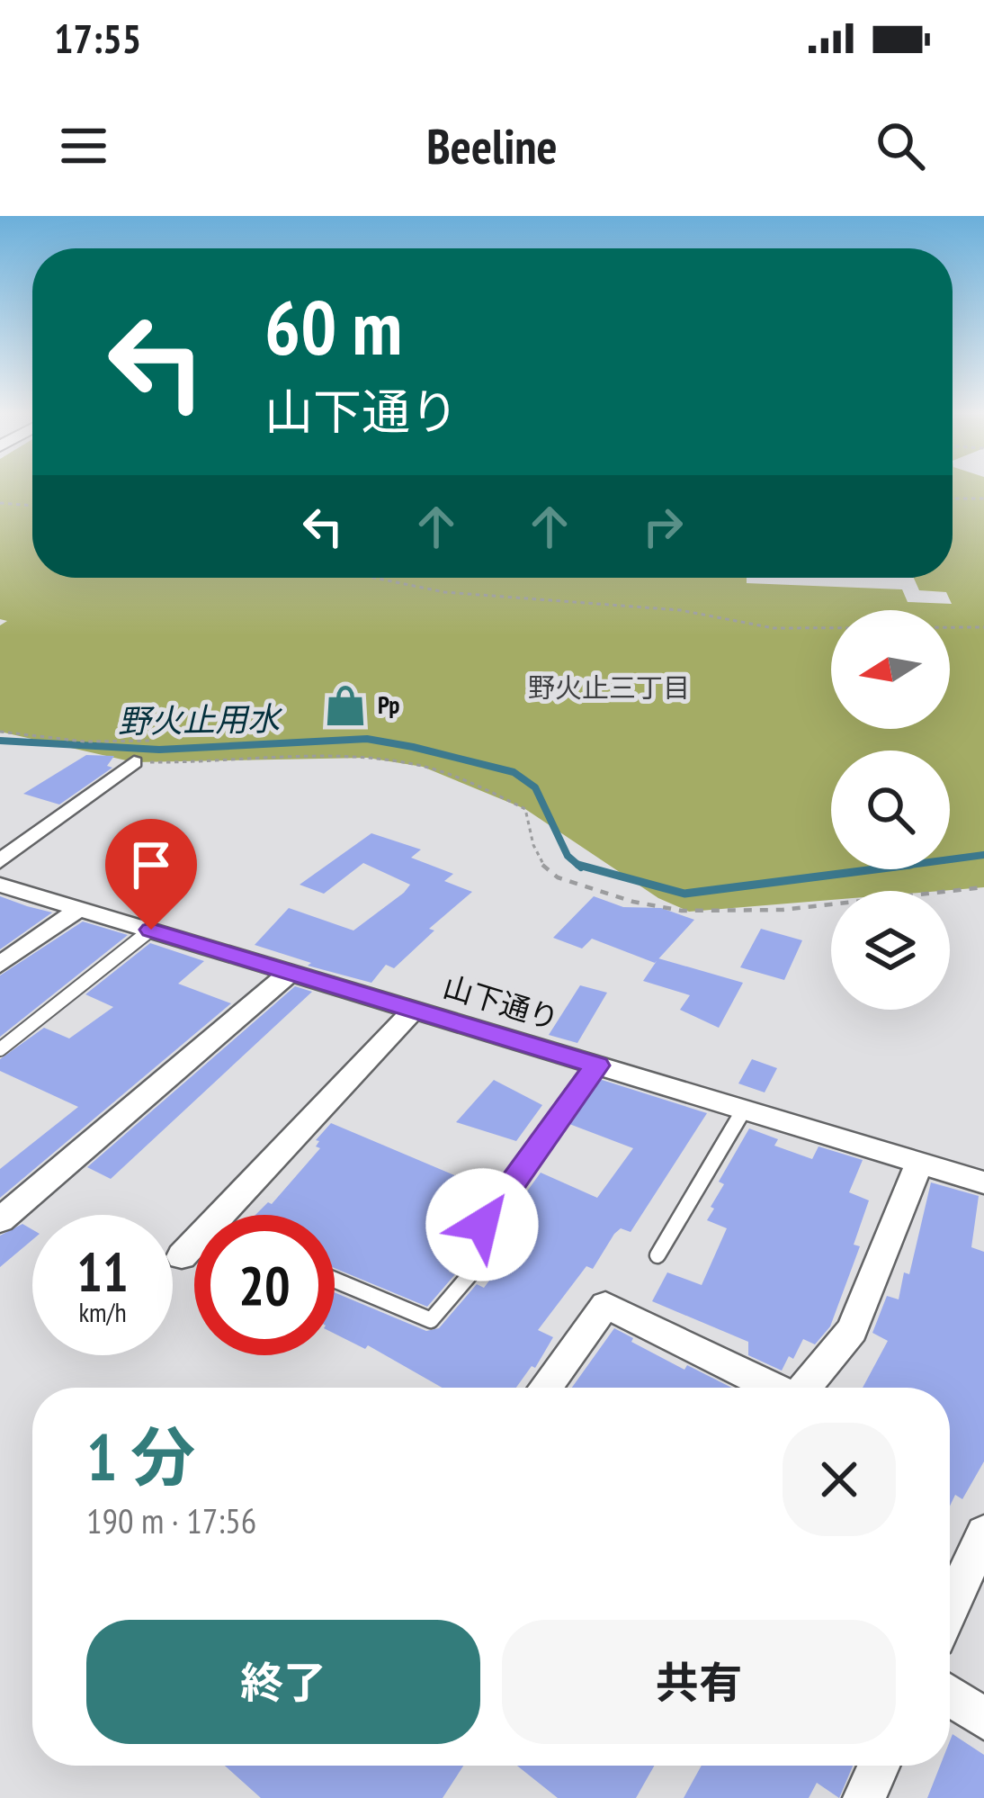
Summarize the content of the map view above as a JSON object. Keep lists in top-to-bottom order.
{
  "streets": {
    "street": ["山下通り"]
  },
  "districts": ["野火止三丁目"],
  "water": ["野火止用水"],
  "places": {
    "shop": ["Pp"]
  },
  "north": "left",
  "page": {
    "status": "17:55",
    "header": "Beeline",
    "turn": ["60 m", "山下通り"],
    "speed": "11 km/h",
    "limit": "20",
    "heading": ["1 分", "190 m · 17:56"],
    "buttons": ["終了", "共有"]
  }
}
